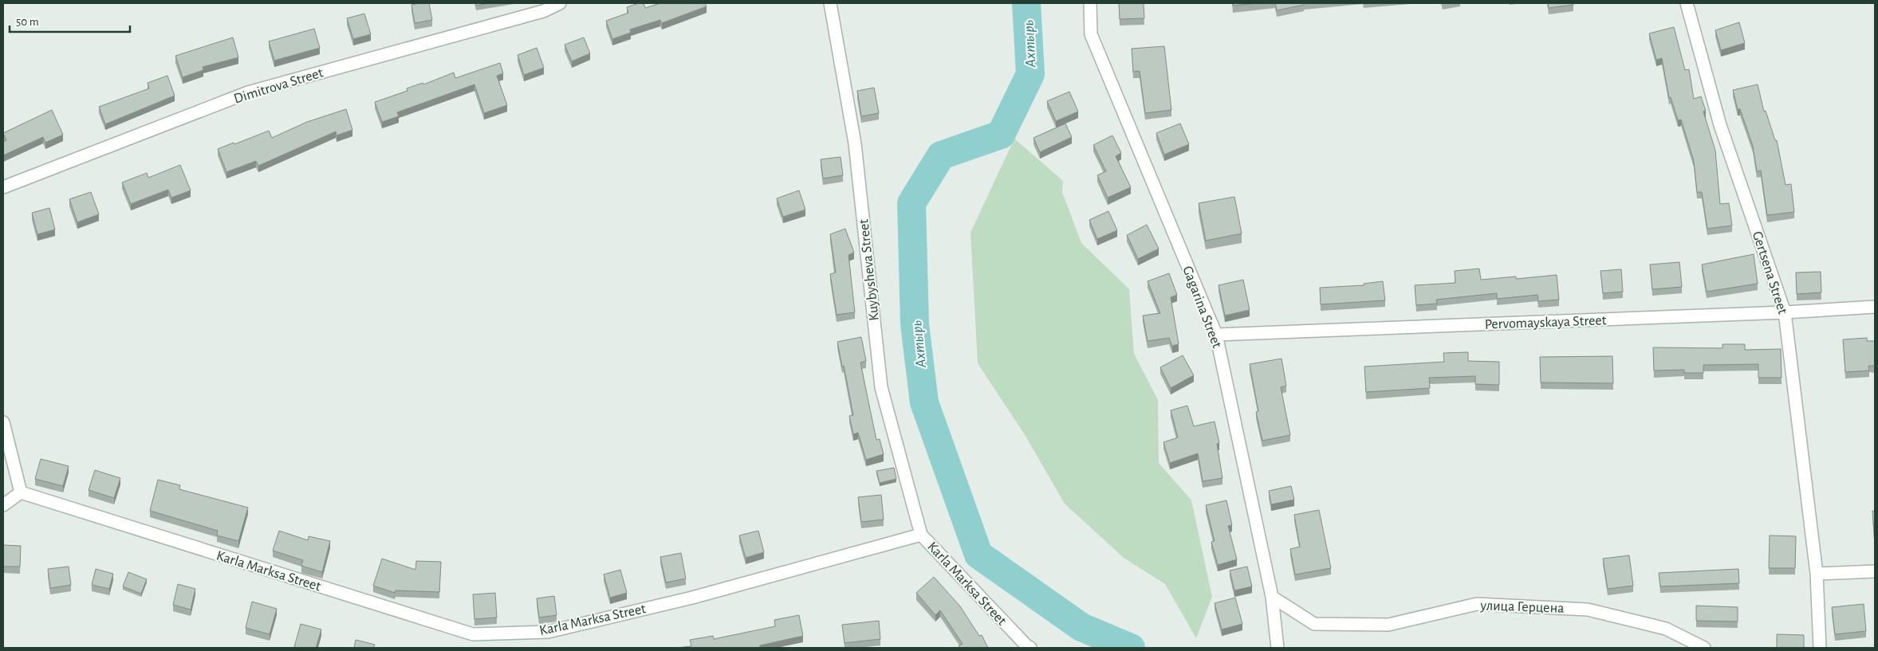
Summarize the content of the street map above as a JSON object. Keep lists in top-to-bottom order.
{
  "streets": {
    "street": [
      "Dimitrova Street",
      "Kuybysheva Street",
      "Gertsena Street",
      "Gagarina Street",
      "Pervomayskaya Street",
      "Karla Marksa Street",
      "улица Герцена"
    ]
  },
  "crossings": [
    ["Kuybysheva Street", "Karla Marksa Street"],
    ["Gertsena Street", "Pervomayskaya Street"],
    ["Gagarina Street", "Pervomayskaya Street"],
    ["Gagarina Street", "улица Герцена"]
  ],
  "water": ["Ахтырь"],
  "scale_bar": "50 m"
}
